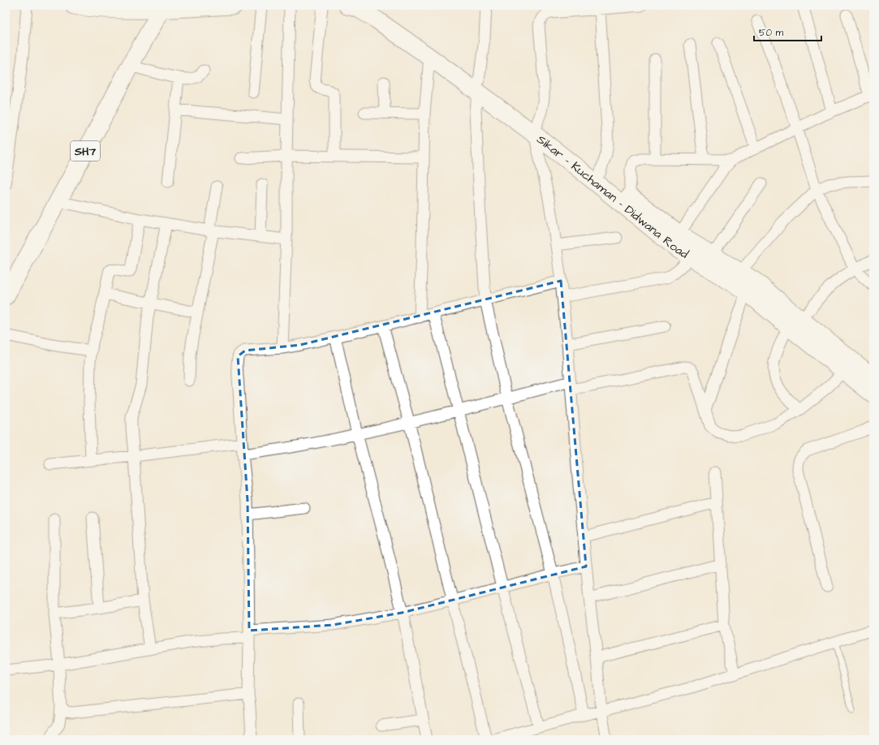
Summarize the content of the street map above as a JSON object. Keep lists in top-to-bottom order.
{
  "streets": {
    "main road": ["SH7", "Sikar - Kuchaman - Didwana Road"]
  },
  "scale_bar": "50 m"
}
